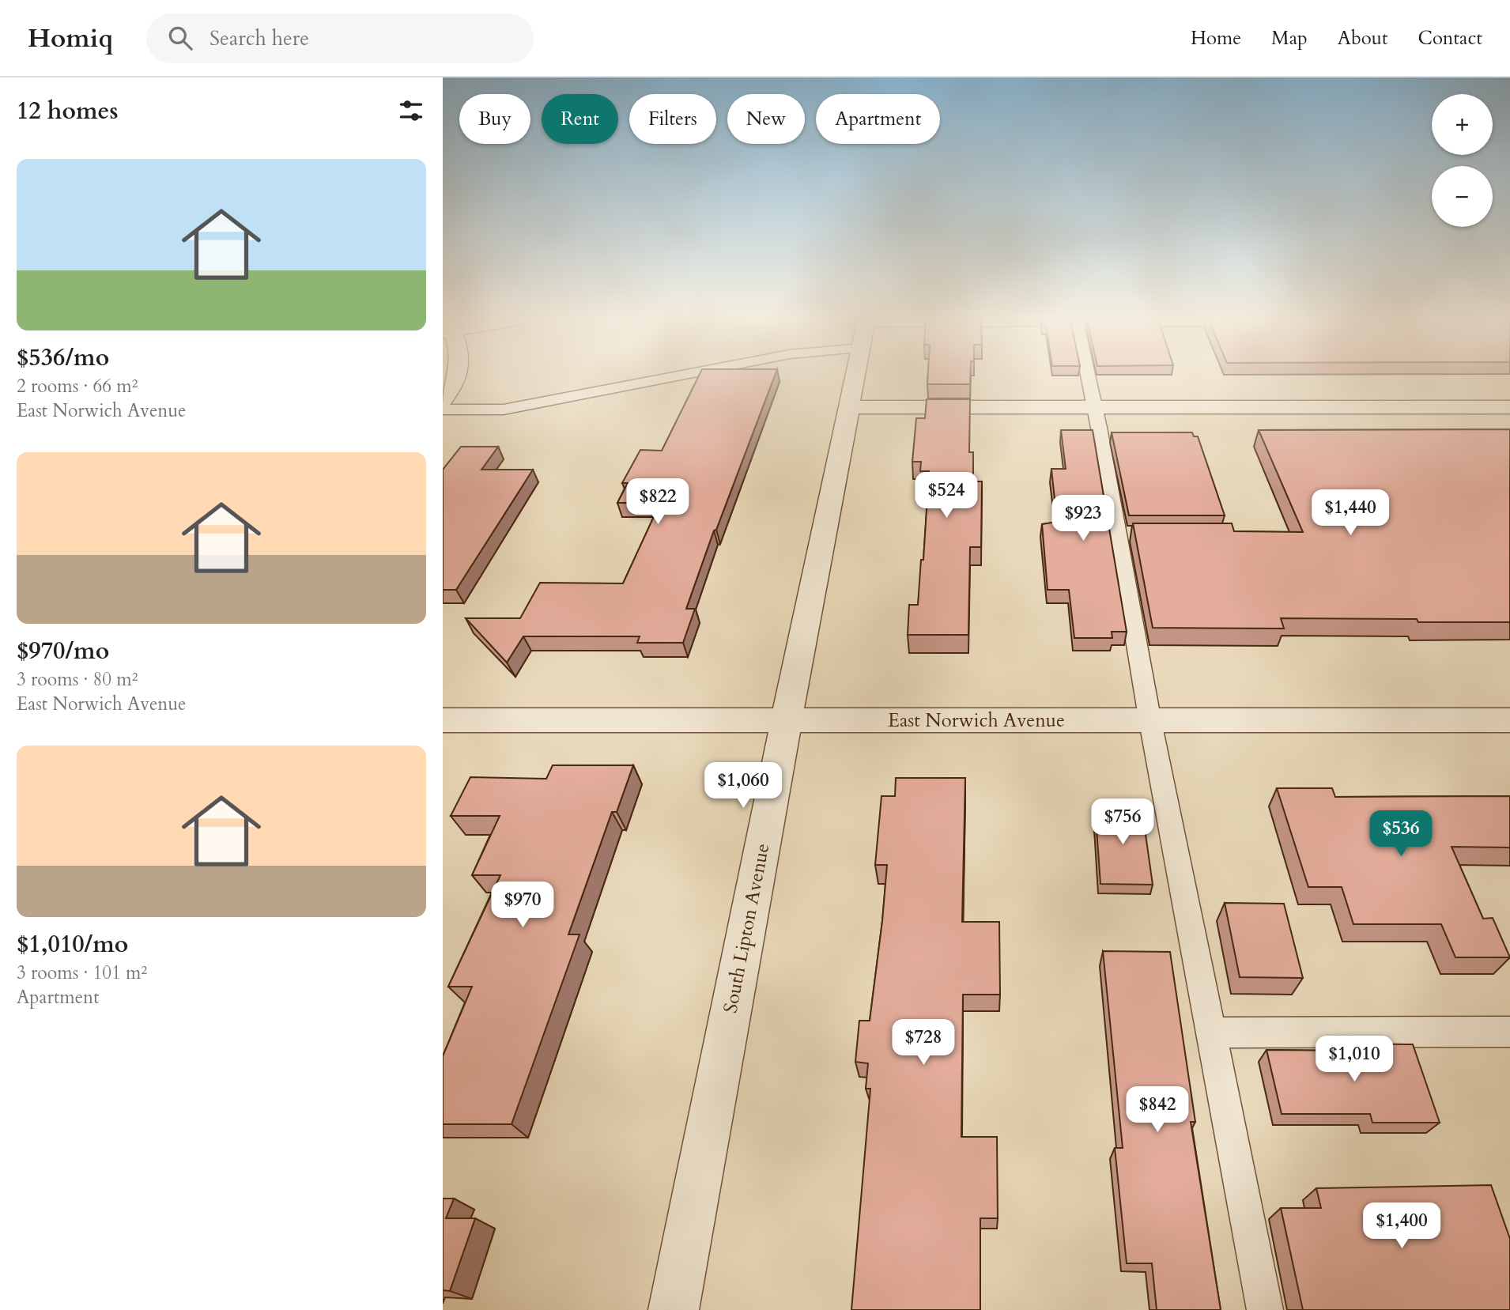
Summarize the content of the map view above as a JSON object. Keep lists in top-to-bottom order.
{
  "streets": {
    "street": ["East Norwich Avenue", "South Lipton Avenue"]
  },
  "crossings": [
    ["East Norwich Avenue", "South Lipton Avenue"]
  ],
  "page": {
    "header": "Homiq",
    "search": "Search here",
    "nav": [
      "Home",
      "Map",
      "About",
      "Contact"
    ],
    "heading": "12 homes",
    "map_buttons": ["+", "−"],
    "chip": [
      "Buy",
      "Rent",
      "Filters",
      "New",
      "Apartment"
    ],
    "list": [
      {
        "name": "$536/mo",
        "note": "2 rooms · 66 m² · East Norwich Avenue"
      },
      {
        "name": "$970/mo",
        "note": "3 rooms · 80 m² · East Norwich Avenue"
      },
      {
        "name": "$1,010/mo",
        "note": "3 rooms · 101 m² · Apartment"
      }
    ],
    "price": [
      "$524",
      "$822",
      "$1,440",
      "$923",
      "$1,060",
      "$756",
      "$536",
      "$970",
      "$728",
      "$1,010",
      "$842",
      "$1,400"
    ]
  }
}
